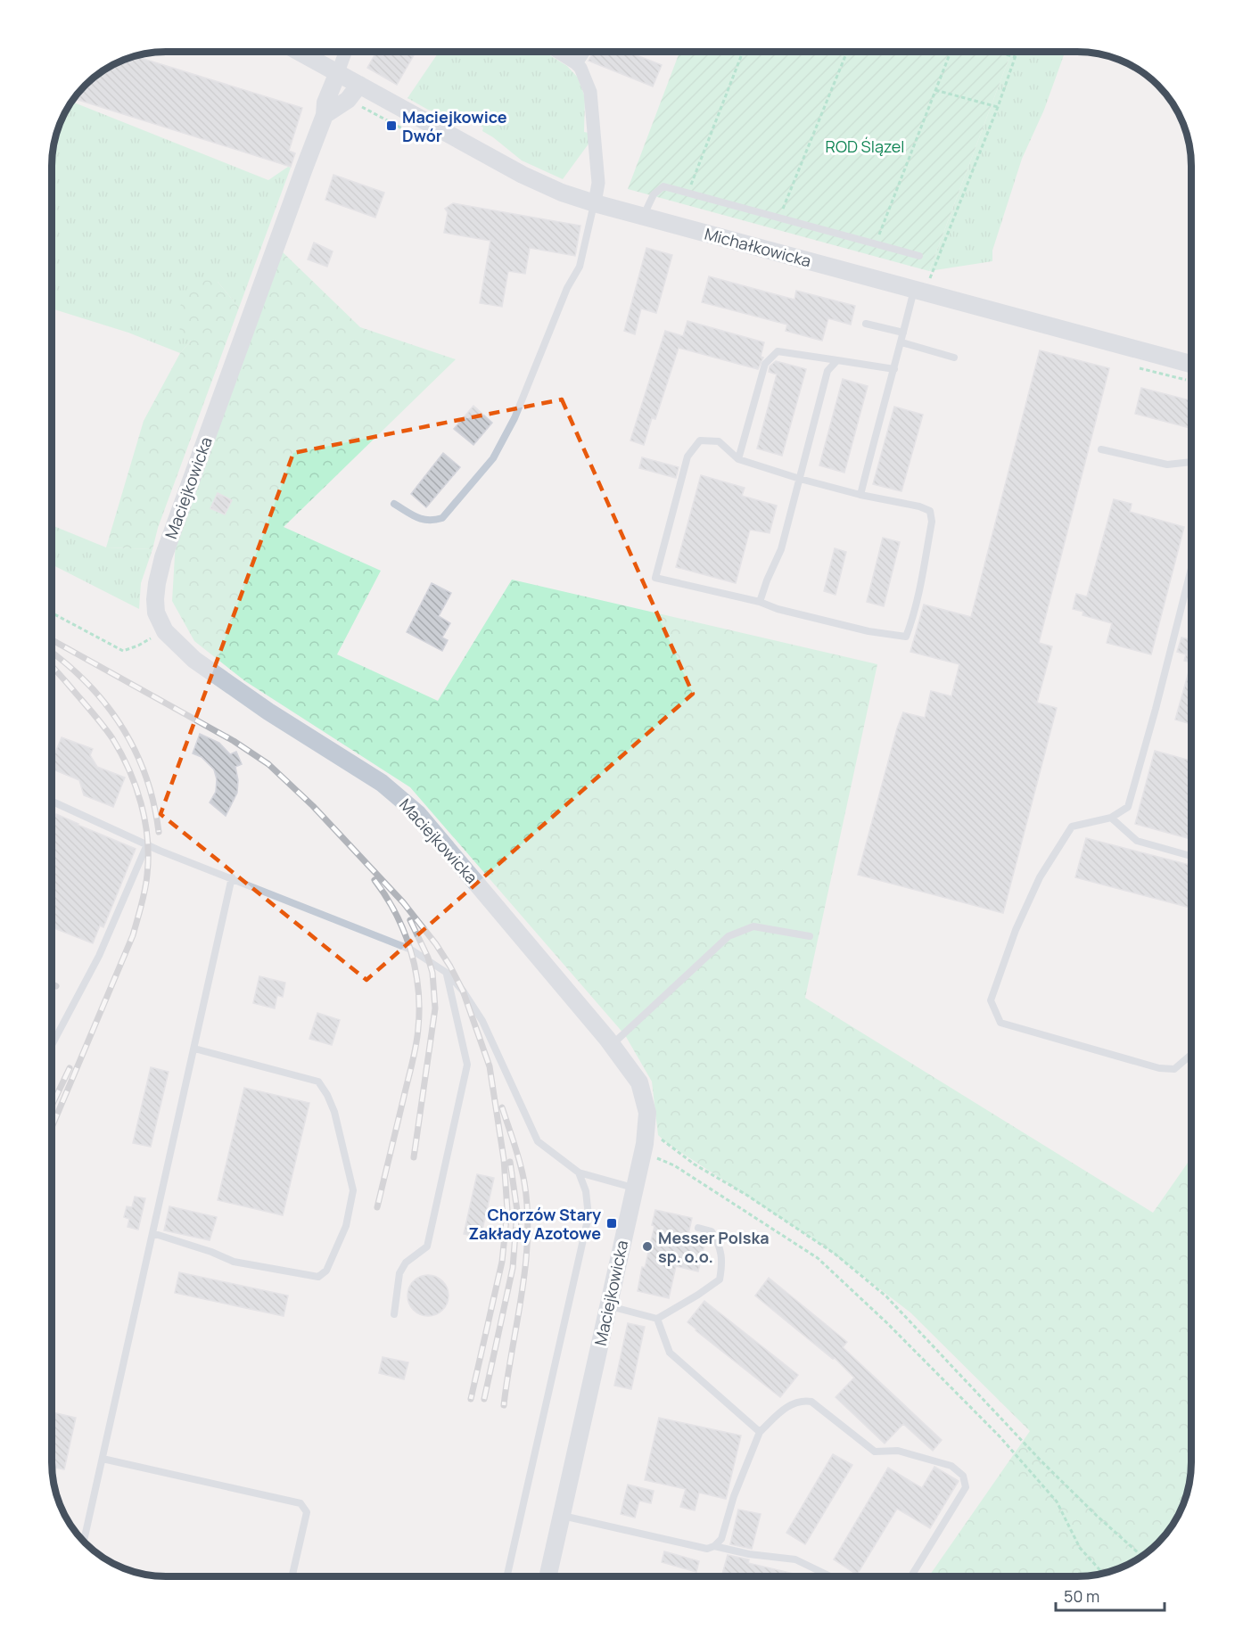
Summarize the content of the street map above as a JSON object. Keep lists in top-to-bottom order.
{
  "streets": {
    "street": ["Michałkowicka", "Maciejkowicka"]
  },
  "crossings": [
    ["Michałkowicka", "Maciejkowicka"]
  ],
  "parks": ["ROD Ślązel"],
  "places": {
    "transit": ["Maciejkowice Dwór", "Chorzów Stary Zakłady Azotowe"],
    "other": ["Messer Polska sp. o.o."]
  },
  "scale_bar": "50 m"
}
